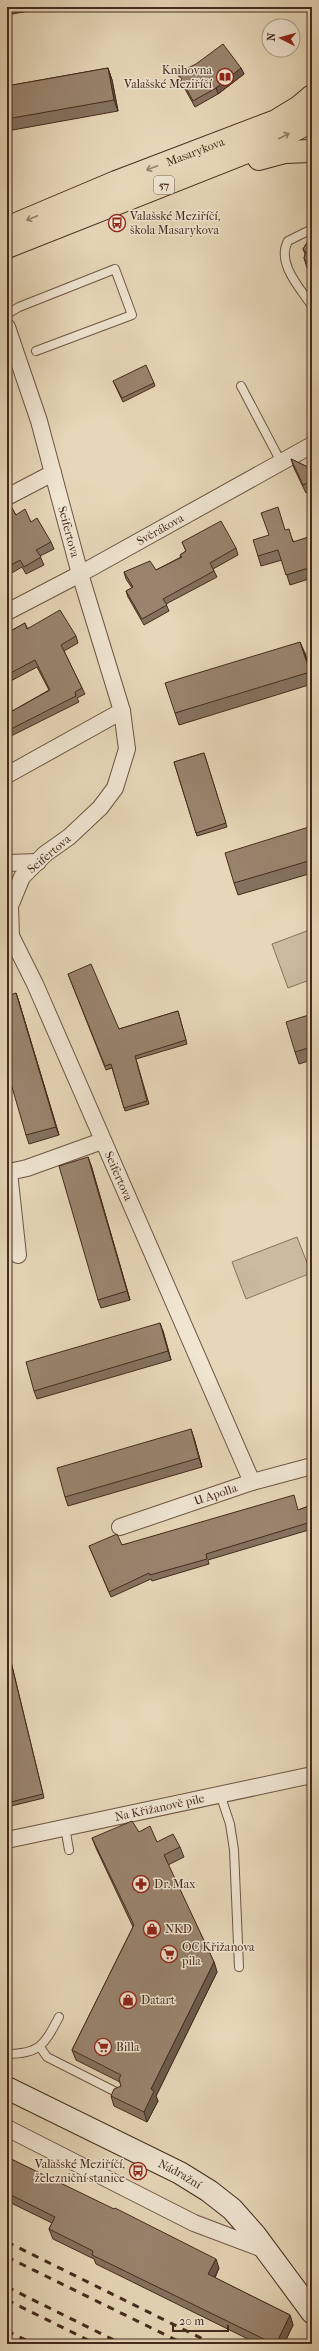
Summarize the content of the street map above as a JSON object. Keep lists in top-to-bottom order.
{
  "streets": {
    "main road": ["Masarykova", "57", "Nádražní"],
    "street": [
      "Svěrákova",
      "Seifertova",
      "U Apolla",
      "Na Křižanově pile"
    ]
  },
  "crossings": [
    ["Svěrákova", "Seifertova"],
    ["Seifertova", "U Apolla"]
  ],
  "places": {
    "library": ["Knihovna Valašské Meziříčí"],
    "bus stop": ["Valašské Meziříčí, škola Masarykova", "Valašské Meziříčí, železniční stanice"],
    "pharmacy": ["Dr. Max"],
    "shop": ["NKD", "Datart"],
    "supermarket": ["OC Křižanova pila", "Billa"]
  },
  "scale_bar": "20 m",
  "north": "left"
}
